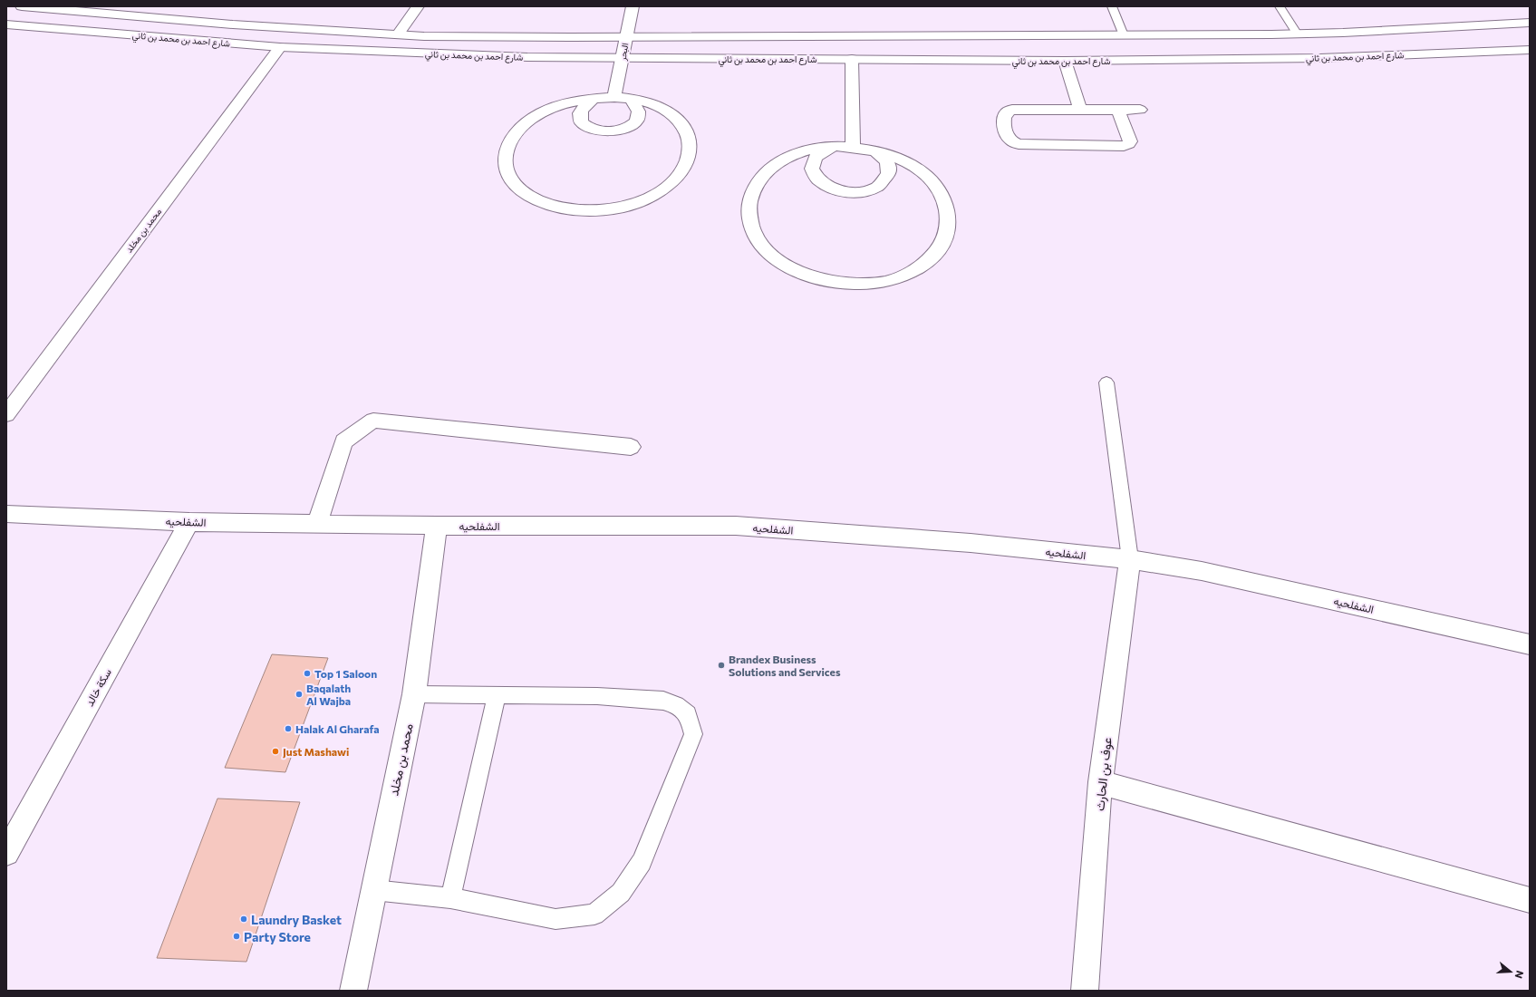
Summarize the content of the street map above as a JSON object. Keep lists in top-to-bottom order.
{
  "streets": {
    "street": [
      "شارع احمد بن محمد بن ثاني",
      "البحر",
      "محمد بن مخلد",
      "الشفلحيه",
      "سكة خالد",
      "عوف بن الحارث"
    ]
  },
  "crossings": [
    ["شارع احمد بن محمد بن ثاني", "البحر"],
    ["شارع احمد بن محمد بن ثاني", "محمد بن مخلد"],
    ["محمد بن مخلد", "الشفلحيه"],
    ["الشفلحيه", "سكة خالد"],
    ["الشفلحيه", "عوف بن الحارث"]
  ],
  "places": [
    "Brandex Business Solutions and Services",
    "Top 1 Saloon",
    "Baqalath Al Wajba",
    "Halak Al Gharafa",
    "Just Mashawi",
    "Laundry Basket",
    "Party Store"
  ],
  "north": "right"
}
